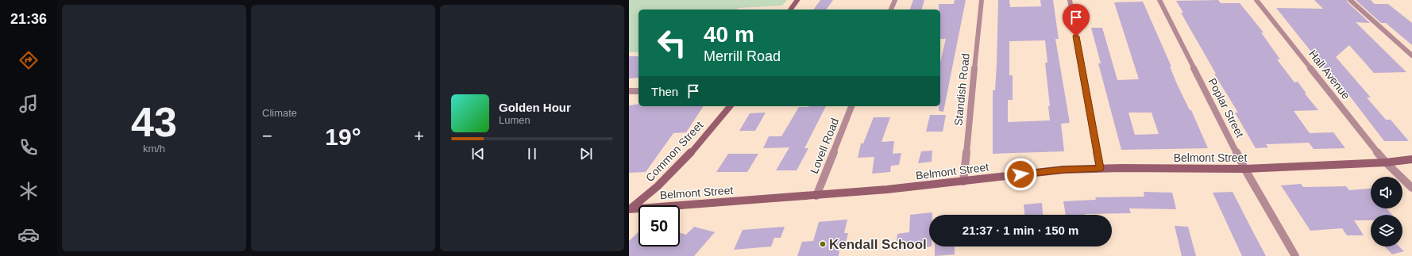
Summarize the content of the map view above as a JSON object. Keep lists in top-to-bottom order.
{
  "streets": {
    "main road": ["Common Street", "Belmont Street"],
    "street": [
      "Hall Avenue",
      "Standish Road",
      "Poplar Street",
      "Lovell Road"
    ]
  },
  "crossings": [
    ["Hall Avenue", "Belmont Street"],
    ["Standish Road", "Belmont Street"],
    ["Poplar Street", "Belmont Street"],
    ["Lovell Road", "Belmont Street"],
    ["Common Street", "Belmont Street"]
  ],
  "places": ["Kendall School"],
  "page": {
    "tabs": "21:36",
    "tile": [
      ["43", "km/h"],
      "Climate"
    ],
    "turn": ["40 m", "Merrill Road"],
    "then": "Then",
    "song": ["Golden Hour", "Lumen"],
    "heat": ["−", "19°", "+"],
    "limit": "50",
    "trip": "21:37 · 1 min · 150 m"
  }
}
